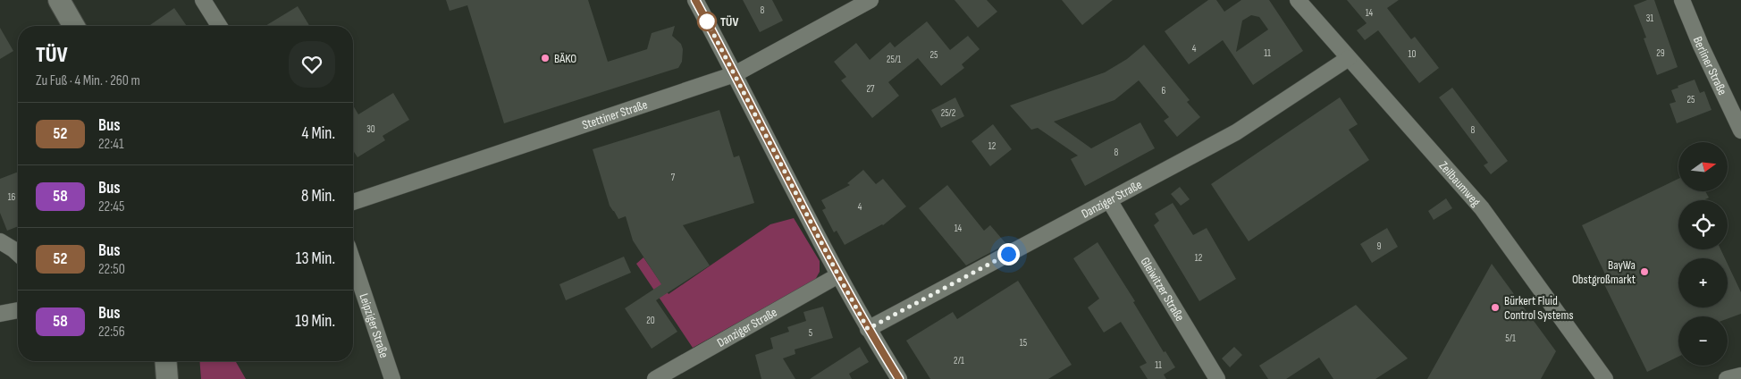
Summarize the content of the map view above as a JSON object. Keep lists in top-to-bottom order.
{
  "streets": {
    "street": [
      "Berliner Straße",
      "Stettiner Straße",
      "Zeilbaumweg",
      "Danziger Straße",
      "Gleiwitzer Straße",
      "Leipziger Straße"
    ]
  },
  "crossings": [
    ["Zeilbaumweg", "Danziger Straße"],
    ["Danziger Straße", "Gleiwitzer Straße"]
  ],
  "places": [
    "TÜV",
    "BÄKO",
    "BayWa Obstgroßmarkt",
    "Bürkert Fluid Control Systems"
  ],
  "lines": ["bus line 52"],
  "house_numbers": [
    "8",
    "14",
    "31",
    "4",
    "11",
    "29",
    "10",
    "25",
    "25/1",
    "27",
    "6",
    "25",
    "25/2",
    "30",
    "8",
    "12",
    "8",
    "7",
    "16",
    "4",
    "14",
    "9",
    "12",
    "20",
    "5",
    "5/1",
    "15",
    "2/1",
    "11"
  ],
  "north": "right",
  "page": {
    "heading": ["TÜV", "Zu Fuß · 4 Min. · 260 m"],
    "list": [
      {
        "mark": "52",
        "name": "Bus",
        "note": "22:41",
        "value": "4 Min."
      },
      {
        "mark": "58",
        "name": "Bus",
        "note": "22:45",
        "value": "8 Min."
      },
      {
        "mark": "52",
        "name": "Bus",
        "note": "22:50",
        "value": "13 Min."
      },
      {
        "mark": "58",
        "name": "Bus",
        "note": "22:56",
        "value": "19 Min."
      }
    ],
    "map_buttons": ["+", "−"]
  }
}
